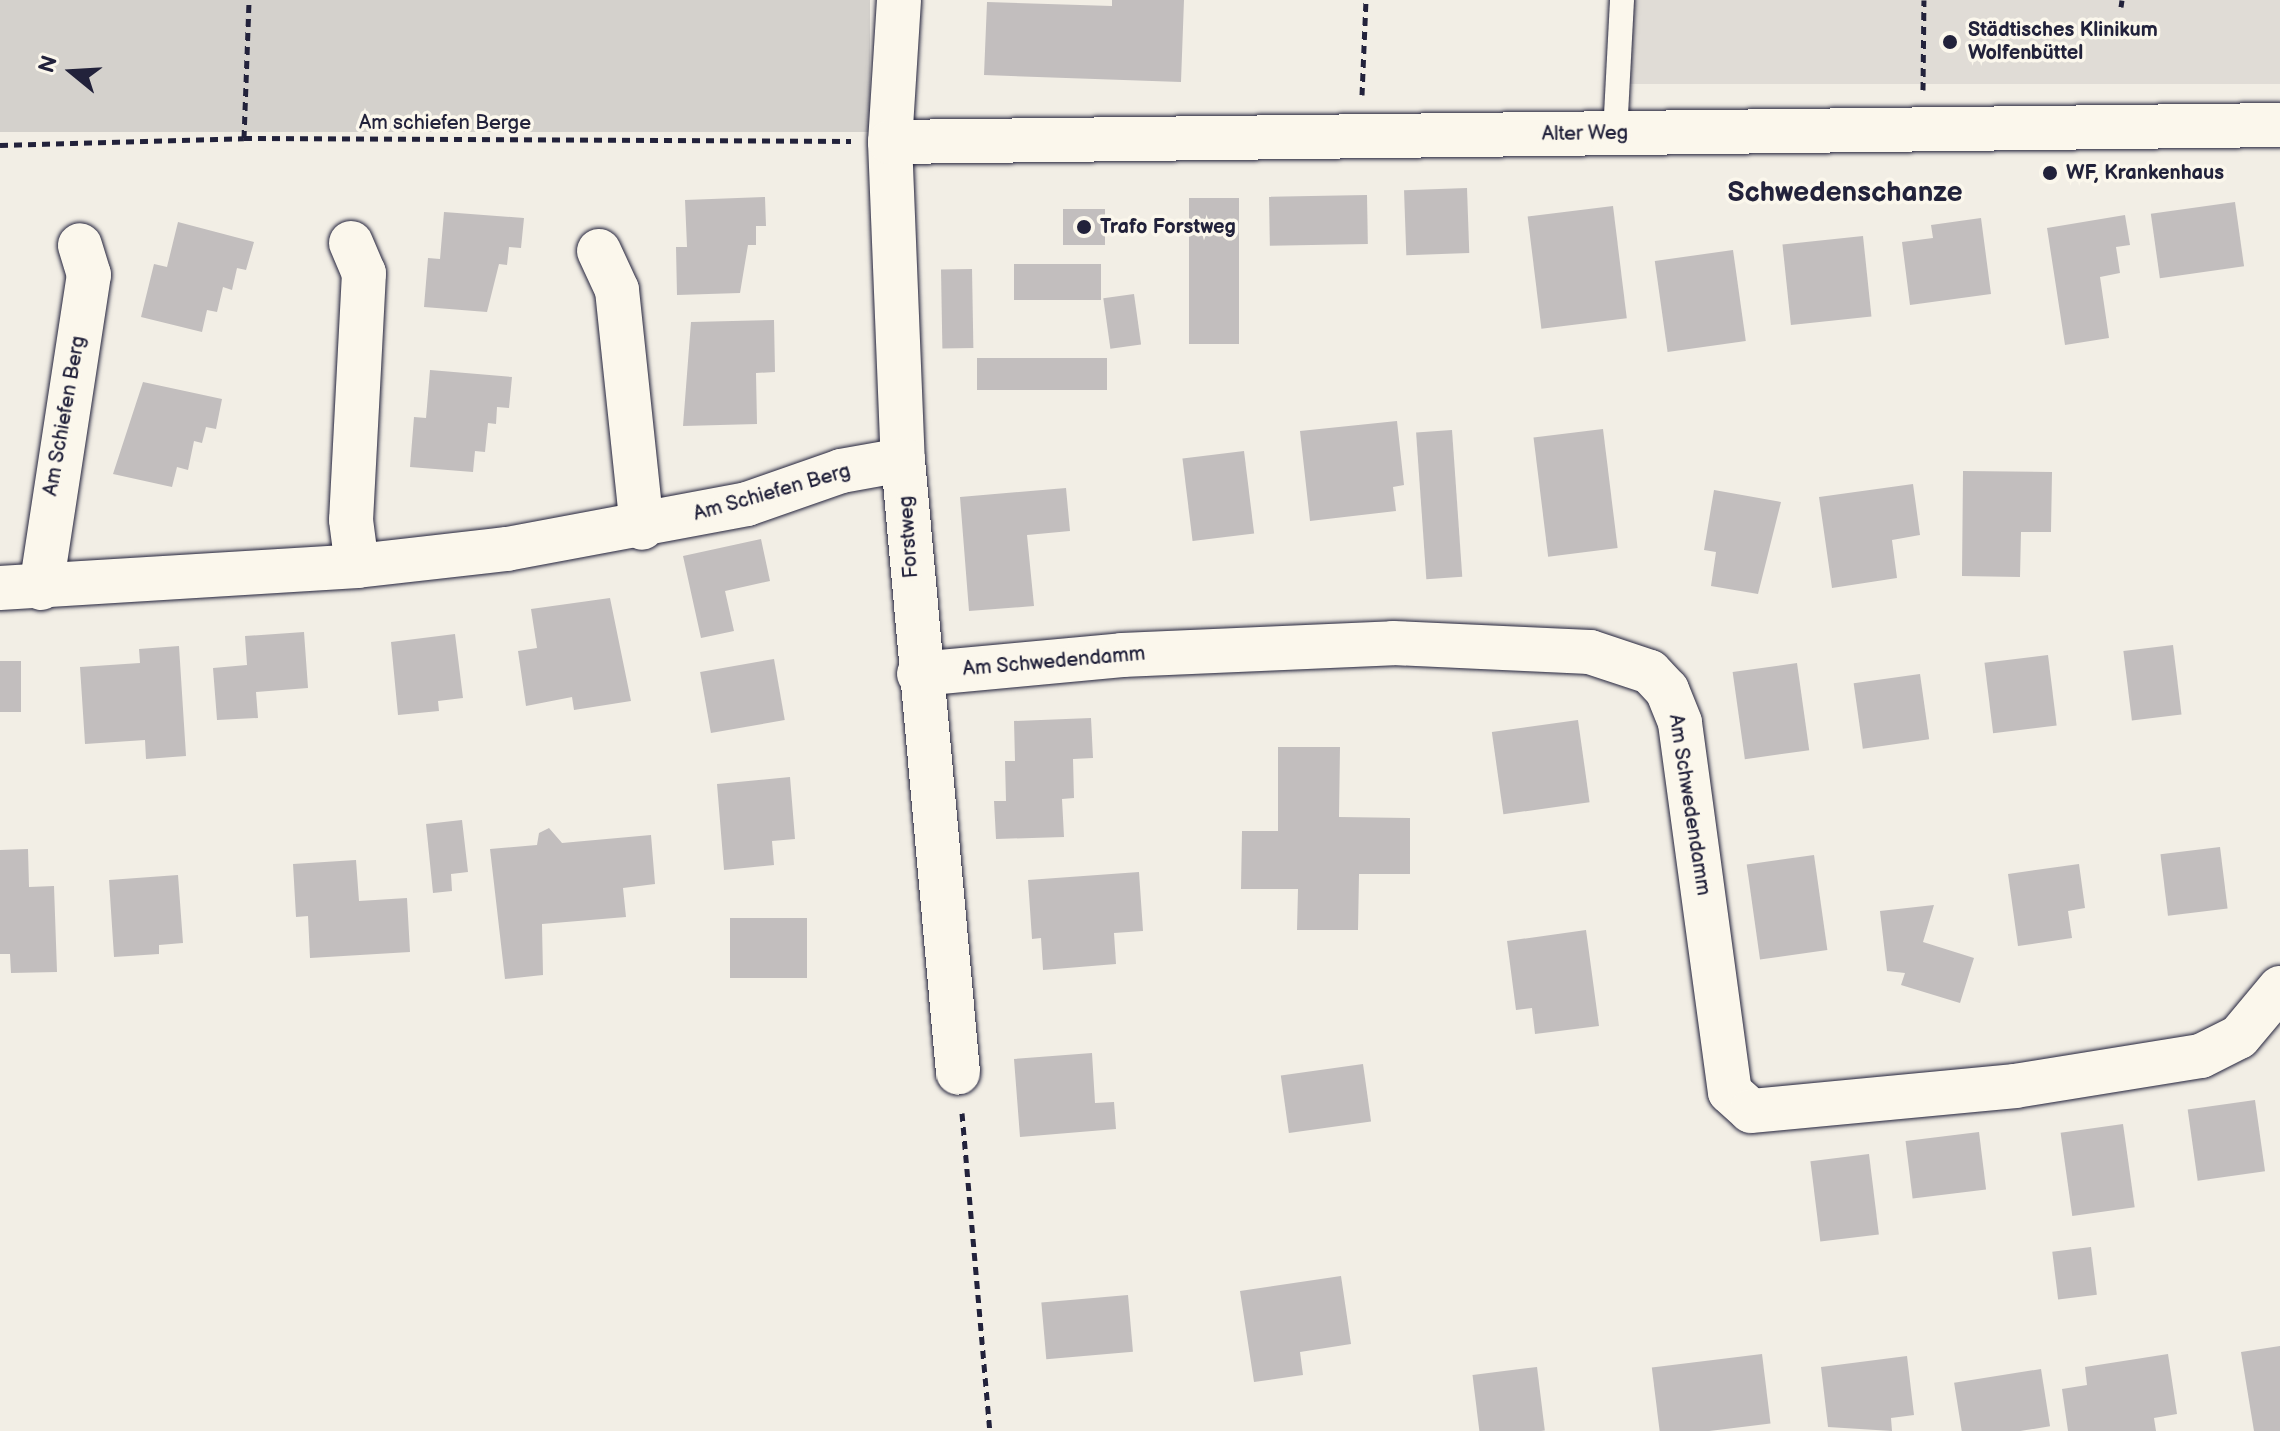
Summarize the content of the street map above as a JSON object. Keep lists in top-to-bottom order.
{
  "streets": {
    "street": [
      "Alter Weg",
      "Am Schiefen Berg",
      "Forstweg",
      "Am Schwedendamm"
    ],
    "path": ["Am schiefen Berge"]
  },
  "crossings": [
    ["Am schiefen Berge", "Alter Weg"],
    ["Am schiefen Berge", "Forstweg"],
    ["Alter Weg", "Forstweg"],
    ["Am Schiefen Berg", "Forstweg"],
    ["Forstweg", "Am Schwedendamm"]
  ],
  "districts": ["Schwedenschanze"],
  "places": ["Städtisches Klinikum Wolfenbüttel", "WF, Krankenhaus", "Trafo Forstweg"],
  "north": "left"
}
